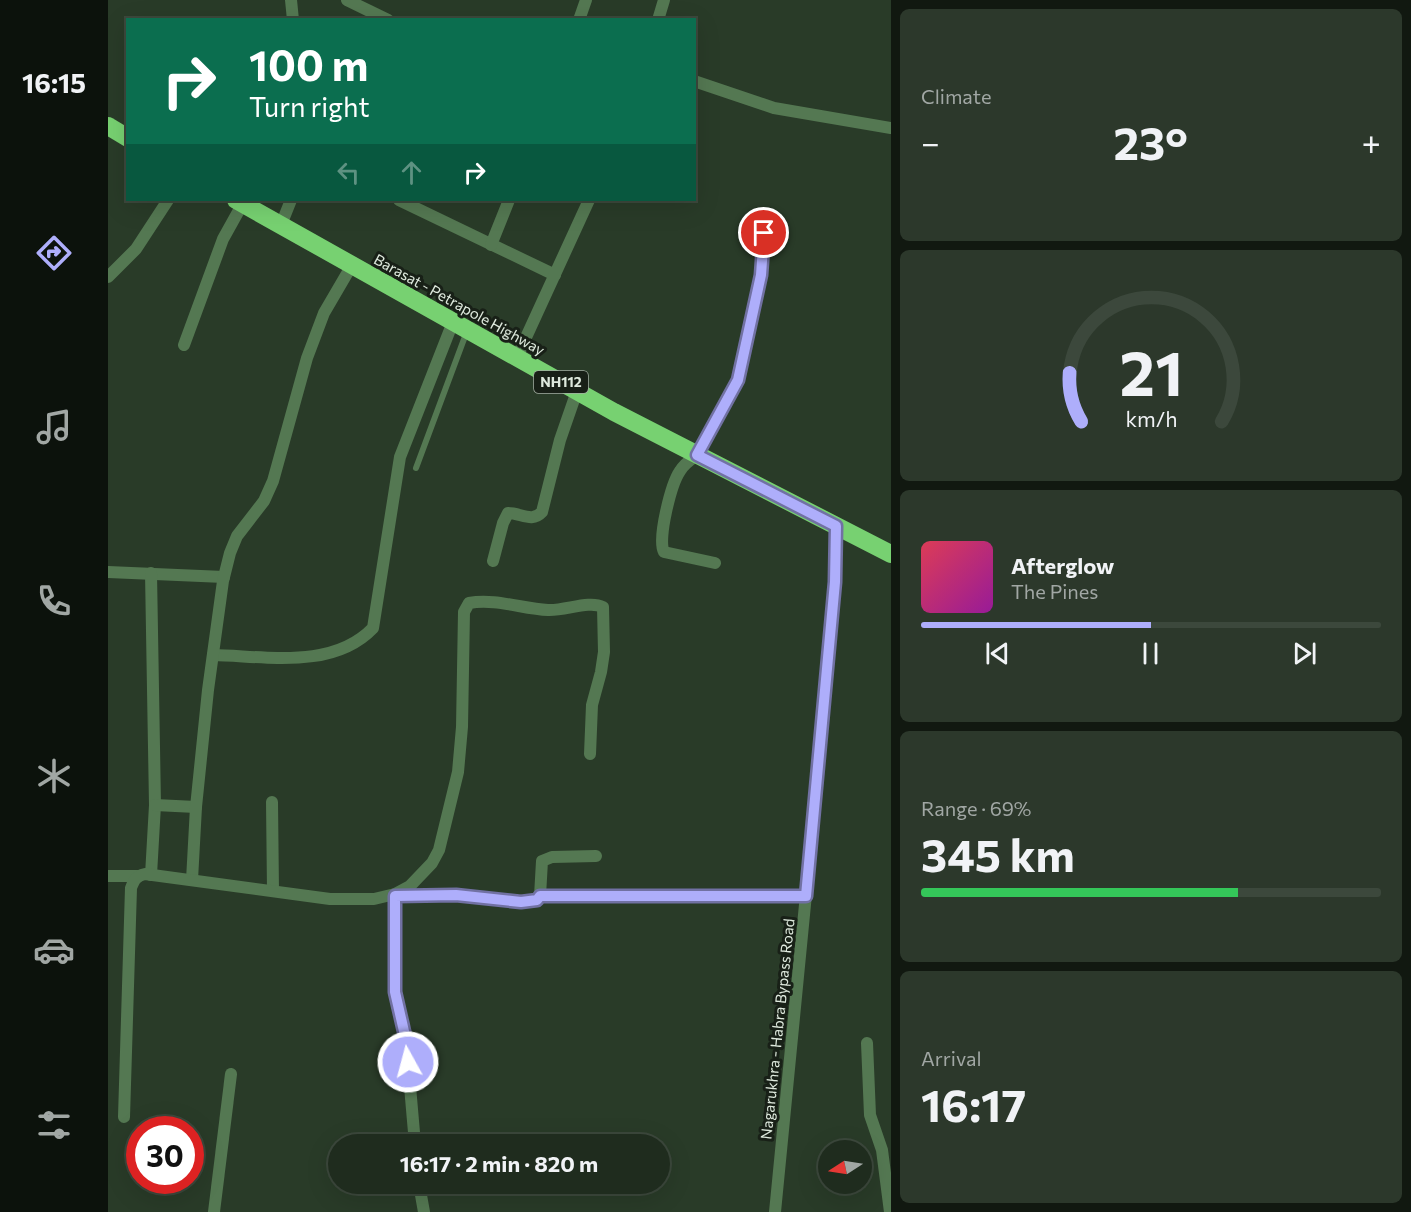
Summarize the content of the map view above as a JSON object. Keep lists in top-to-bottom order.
{
  "streets": {
    "highway": ["Barasat - Petrapole Highway", "NH112"],
    "street": ["Nagarukhra - Habra Bypass Road"]
  },
  "crossings": [
    ["Barasat - Petrapole Highway", "Nagarukhra - Habra Bypass Road"]
  ],
  "north": "left",
  "page": {
    "tabs": "16:15",
    "tile": [
      "Climate",
      ["Range · 69%", "345 km"],
      ["Arrival", "16:17"]
    ],
    "turn": ["100 m", "Turn right"],
    "heat": ["−", "23°", "+"],
    "song": ["Afterglow", "The Pines"],
    "limit": "30",
    "trip": "16:17 · 2 min · 820 m",
    "gauge": ["21", "km/h"]
  }
}
